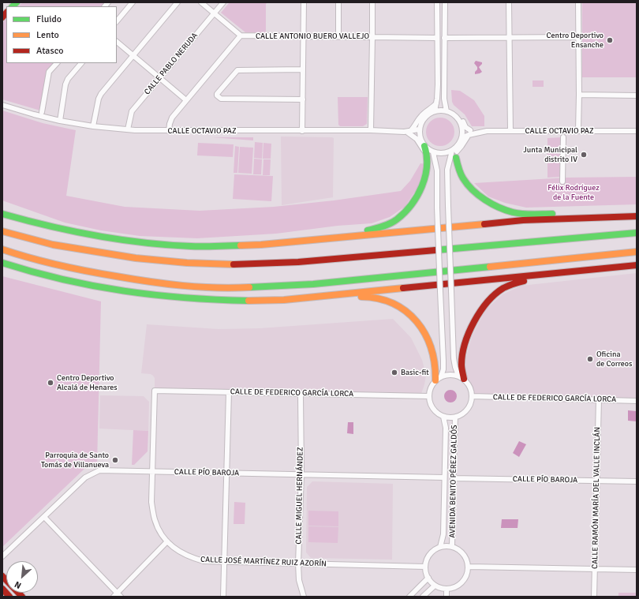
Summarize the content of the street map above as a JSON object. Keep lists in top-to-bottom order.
{
  "streets": {
    "street": [
      "CALLE ANTONIO BUERO VALLEJO",
      "CALLE PABLO NERUDA",
      "CALLE OCTAVIO PAZ",
      "CALLE DE FEDERICO GARCÍA LORCA",
      "CALLE PÍO BAROJA",
      "AVENIDA BENITO PÉREZ GALDÓS",
      "CALLE MIGUEL HERNÁNDEZ",
      "CALLE RAMÓN MARÍA DEL VALLE INCLÁN",
      "CALLE JOSÉ MARTÍNEZ RUIZ AZORÍN"
    ]
  },
  "crossings": [
    ["CALLE PABLO NERUDA", "CALLE OCTAVIO PAZ"],
    ["CALLE DE FEDERICO GARCÍA LORCA", "AVENIDA BENITO PÉREZ GALDÓS"],
    ["CALLE DE FEDERICO GARCÍA LORCA", "CALLE MIGUEL HERNÁNDEZ"],
    ["CALLE DE FEDERICO GARCÍA LORCA", "CALLE RAMÓN MARÍA DEL VALLE INCLÁN"],
    ["CALLE DE FEDERICO GARCÍA LORCA", "CALLE JOSÉ MARTÍNEZ RUIZ AZORÍN"],
    ["CALLE PÍO BAROJA", "AVENIDA BENITO PÉREZ GALDÓS"],
    ["CALLE PÍO BAROJA", "CALLE MIGUEL HERNÁNDEZ"],
    ["CALLE PÍO BAROJA", "CALLE RAMÓN MARÍA DEL VALLE INCLÁN"],
    ["CALLE PÍO BAROJA", "CALLE JOSÉ MARTÍNEZ RUIZ AZORÍN"],
    ["AVENIDA BENITO PÉREZ GALDÓS", "CALLE JOSÉ MARTÍNEZ RUIZ AZORÍN"],
    ["CALLE MIGUEL HERNÁNDEZ", "CALLE JOSÉ MARTÍNEZ RUIZ AZORÍN"]
  ],
  "parks": ["Félix Rodríguez de la Fuente"],
  "places": [
    "Centro Deportivo Ensanche",
    "Junta Municipal distrito IV",
    "Oficina de Correos",
    "Basic-fit",
    "Centro Deportivo Alcalá de Henares",
    "Parroquia de Santo Tomás de Villanueva"
  ],
  "legend": ["Fluido", "Lento", "Atasco"],
  "north": "bottom left"
}
